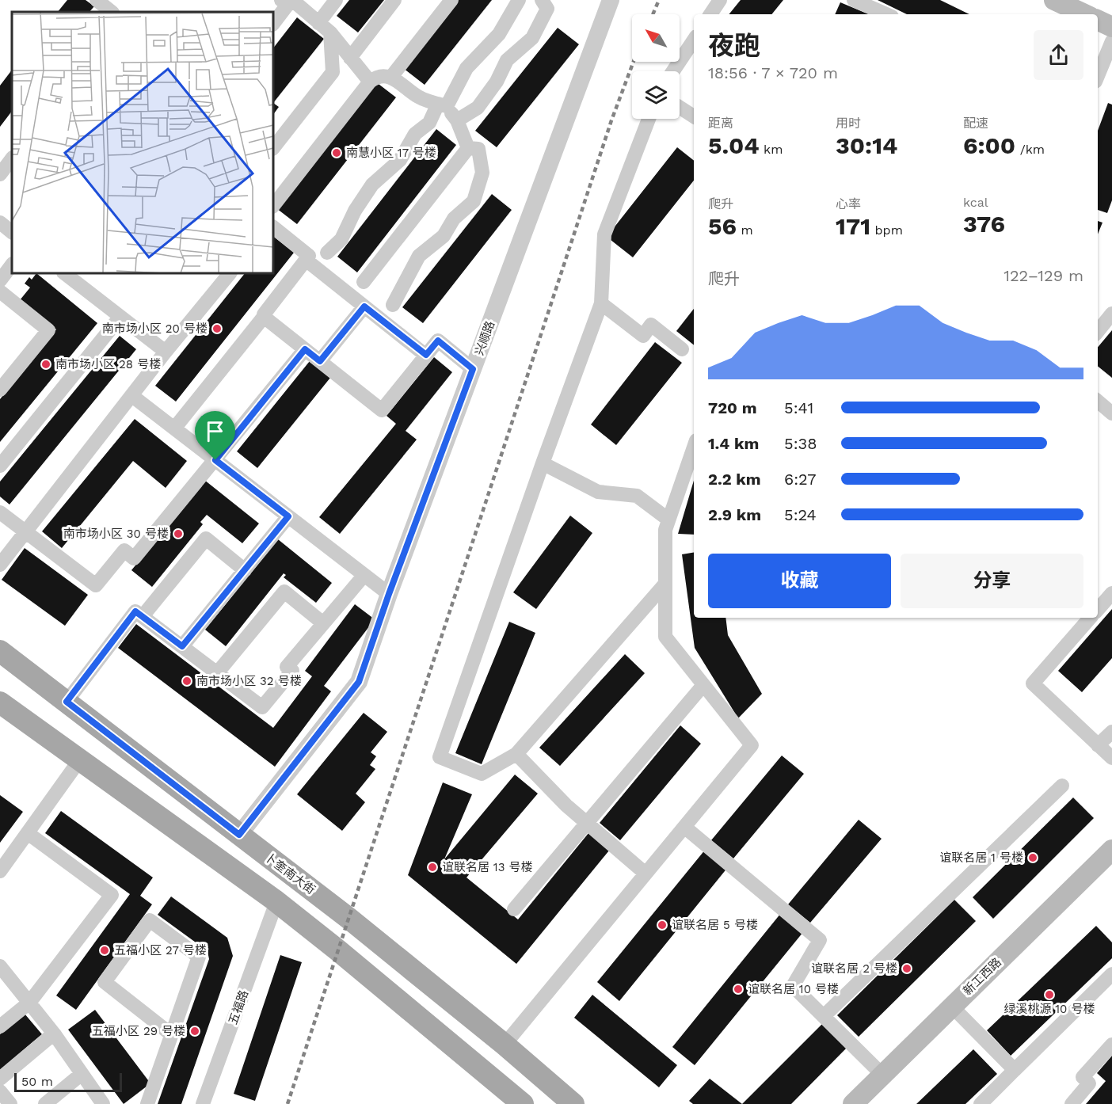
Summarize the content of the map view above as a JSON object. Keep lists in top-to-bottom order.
{
  "streets": {
    "main road": ["卜奎南大街", "新工西路"],
    "street": ["兴顺路", "五福路"]
  },
  "crossings": [
    ["兴顺路", "卜奎南大街"]
  ],
  "places": [
    "南慧小区 17 号楼",
    "南市场小区 20 号楼",
    "南市场小区 28 号楼",
    "南市场小区 30 号楼",
    "南市场小区 32 号楼",
    "谊联名居 1 号楼",
    "谊联名居 13 号楼",
    "谊联名居 5 号楼",
    "五福小区 27 号楼",
    "谊联名居 2 号楼",
    "谊联名居 10 号楼",
    "绿溪桃源 10 号楼",
    "五福小区 29 号楼"
  ],
  "scale_bar": "50 m",
  "north": "top left",
  "page": {
    "heading": ["夜跑", "18:56 · 7 × 720 m"],
    "stats": [
      ["距离", "5.04 km"],
      ["用时", "30:14"],
      ["配速", "6:00 /km"],
      ["爬升", "56 m"],
      ["心率", "171 bpm"],
      ["kcal", "376"]
    ],
    "chart": ["爬升", "122–129 m"],
    "list": [
      {
        "name": "720 m",
        "note": "5:41"
      },
      {
        "name": "1.4 km",
        "note": "5:38"
      },
      {
        "name": "2.2 km",
        "note": "6:27"
      },
      {
        "name": "2.9 km",
        "note": "5:24"
      }
    ],
    "buttons": ["收藏", "分享"],
    "scale": "50 m"
  }
}
